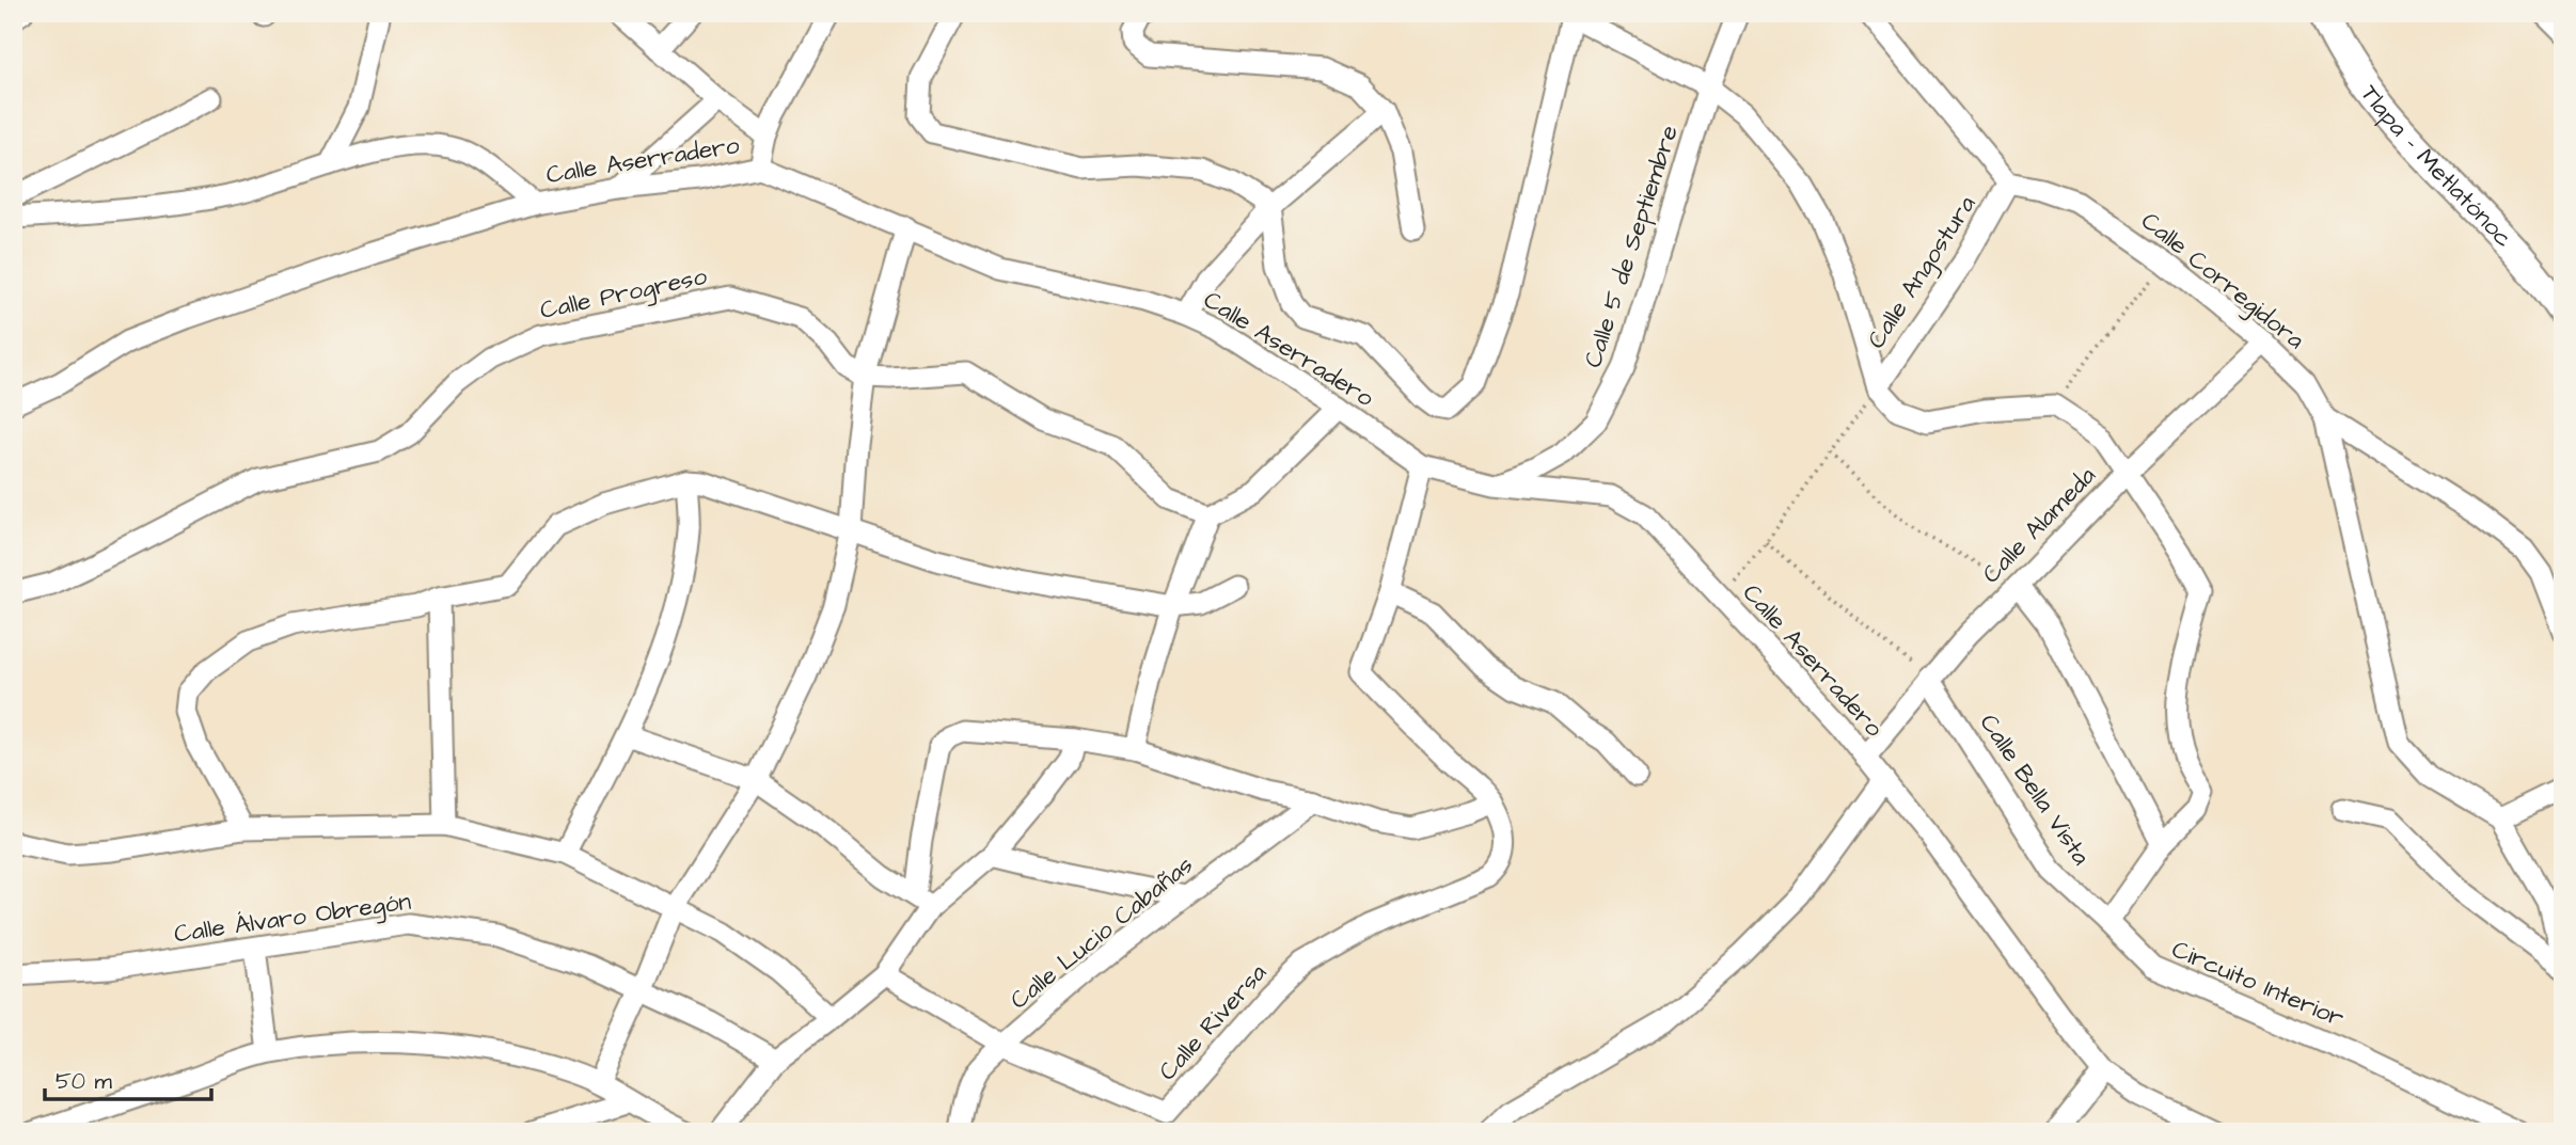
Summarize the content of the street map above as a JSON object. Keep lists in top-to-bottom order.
{
  "streets": {
    "main road": ["Tlapa - Metlatónoc"],
    "street": [
      "Calle Aserradero",
      "Calle 5 de Septiembre",
      "Calle Angostura",
      "Calle Corregidora",
      "Calle Progreso",
      "Calle Alameda",
      "Calle Bella Vista",
      "Calle Álvaro Obregón",
      "Calle Lucio Cabañas",
      "Circuito Interior",
      "Calle Riversa"
    ]
  },
  "crossings": [
    ["Calle Aserradero", "Calle 5 de Septiembre"],
    ["Calle Aserradero", "Calle Alameda"],
    ["Calle Angostura", "Calle Corregidora"],
    ["Calle Corregidora", "Calle Alameda"],
    ["Calle Alameda", "Calle Bella Vista"],
    ["Calle Bella Vista", "Circuito Interior"],
    ["Calle Lucio Cabañas", "Calle Riversa"]
  ],
  "scale_bar": "50 m"
}
